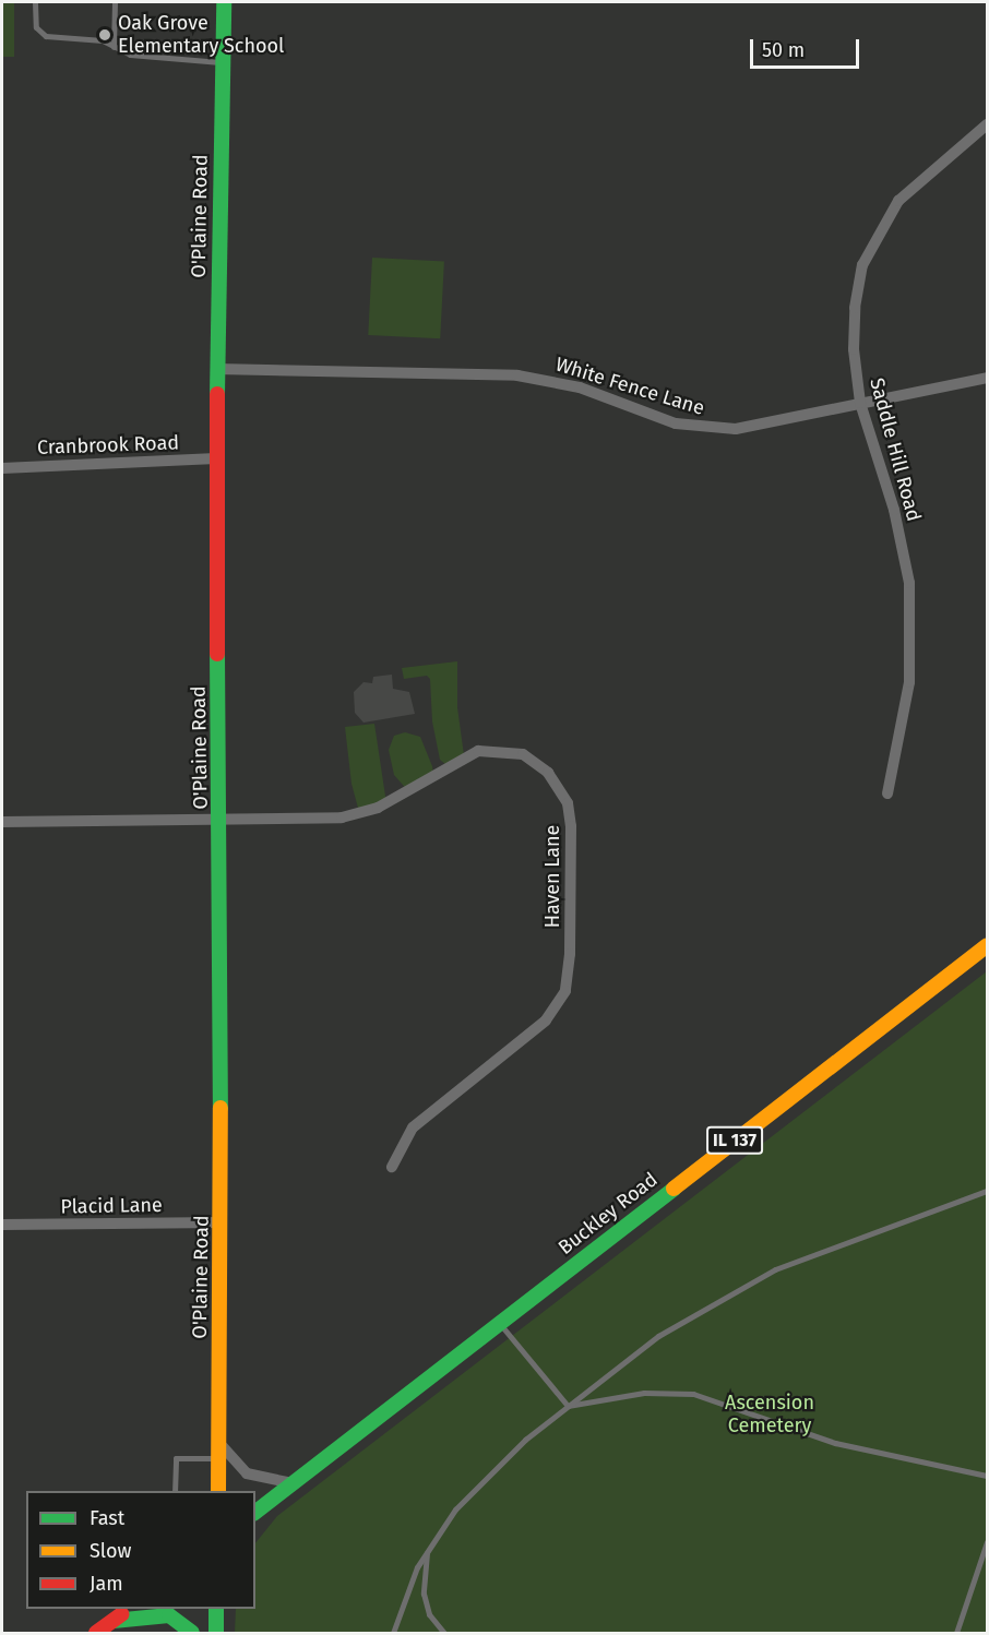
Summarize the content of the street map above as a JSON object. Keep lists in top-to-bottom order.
{
  "streets": {
    "street": [
      "O'Plaine Road",
      "White Fence Lane",
      "Cranbrook Road",
      "Saddle Hill Road",
      "Haven Lane",
      "IL 137",
      "Placid Lane",
      "Buckley Road"
    ]
  },
  "crossings": [
    ["O'Plaine Road", "White Fence Lane"],
    ["O'Plaine Road", "Cranbrook Road"],
    ["O'Plaine Road", "Haven Lane"],
    ["O'Plaine Road", "Placid Lane"],
    ["White Fence Lane", "Saddle Hill Road"]
  ],
  "parks": ["Ascension Cemetery"],
  "places": ["Oak Grove Elementary School"],
  "legend": ["Fast", "Slow", "Jam"],
  "scale_bar": "50 m"
}
